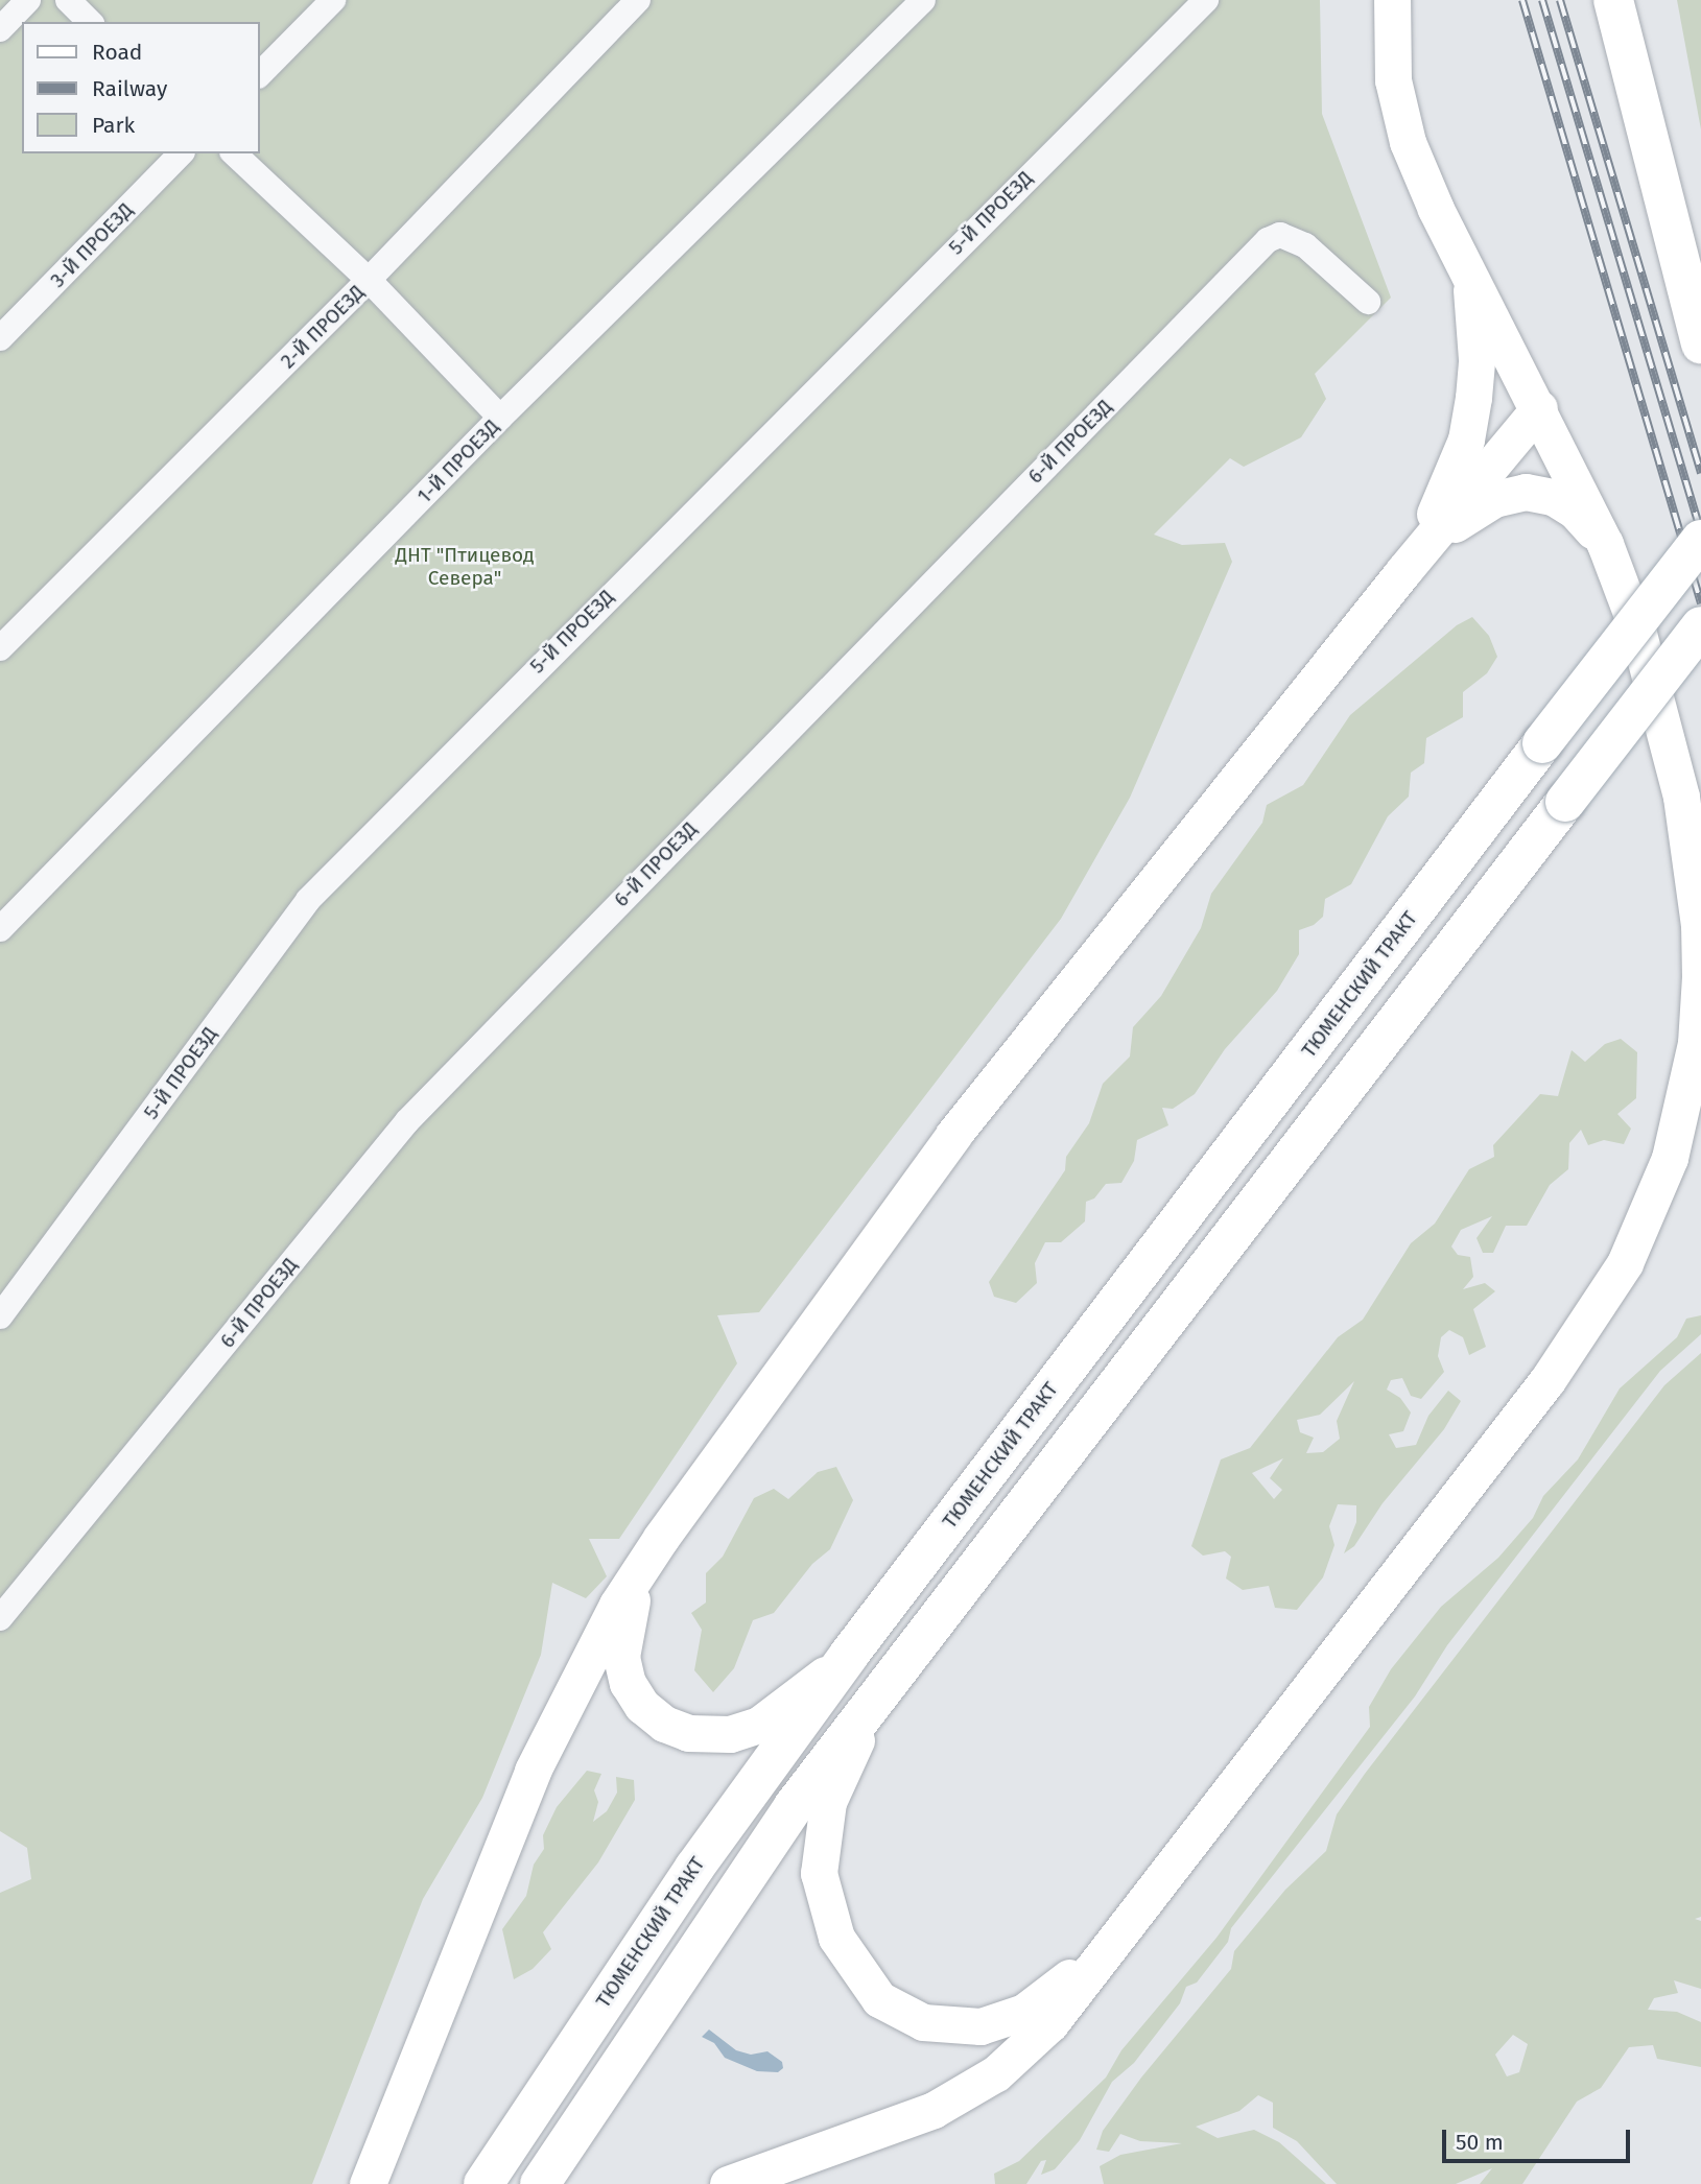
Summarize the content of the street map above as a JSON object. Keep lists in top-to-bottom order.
{
  "streets": {
    "main road": ["ТЮМЕНСКИЙ ТРАКТ"],
    "street": [
      "5-Й ПРОЕЗД",
      "3-Й ПРОЕЗД",
      "2-Й ПРОЕЗД",
      "6-Й ПРОЕЗД",
      "1-Й ПРОЕЗД"
    ]
  },
  "parks": ["ДНТ \"Птицевод Севера\""],
  "legend": ["Road", "Railway", "Park"],
  "scale_bar": "50 m"
}
